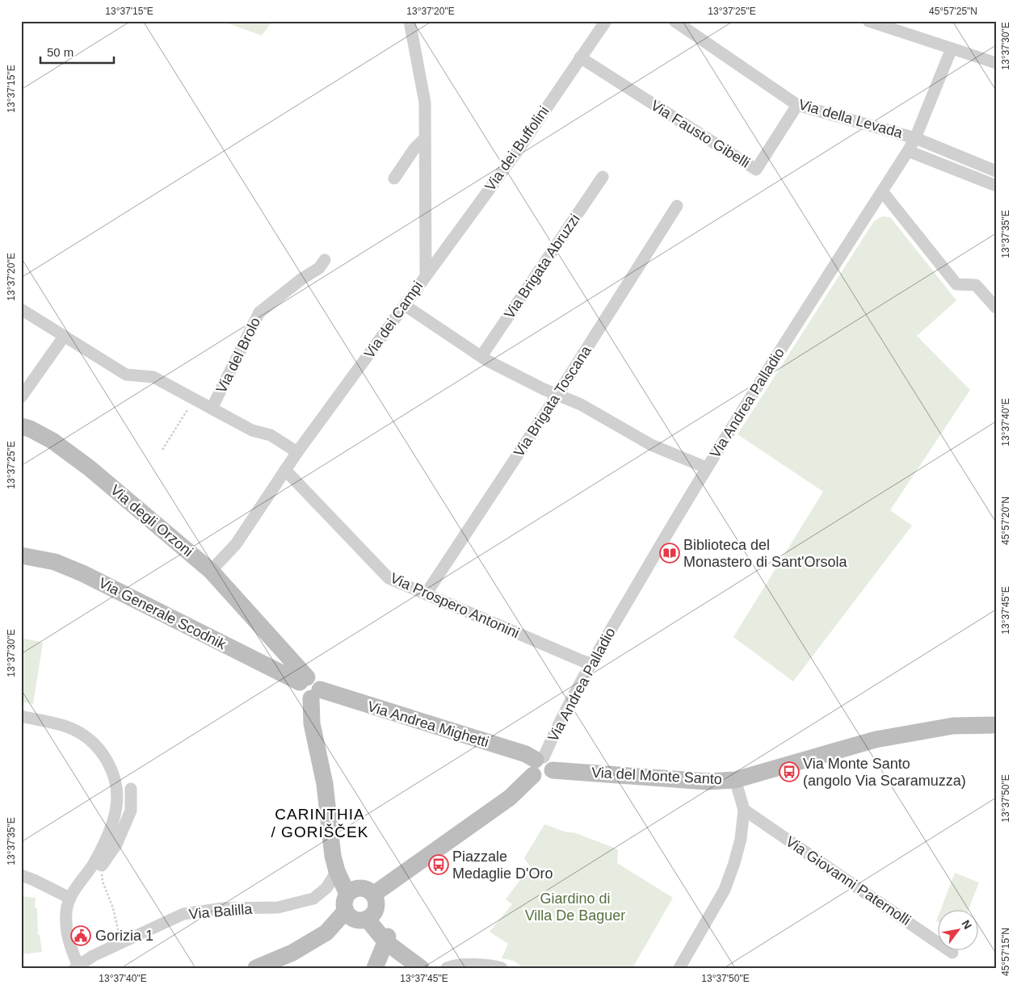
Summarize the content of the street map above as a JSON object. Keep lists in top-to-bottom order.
{
  "streets": {
    "main road": [
      "Via degli Orzoni",
      "Via Generale Scodnik",
      "Via Andrea Mighetti",
      "Via del Monte Santo"
    ],
    "street": [
      "Via della Levada",
      "Via Fausto Gibelli",
      "Via dei Buffolini",
      "Via Brigata Abruzzi",
      "Via dei Campi",
      "Via del Brolo",
      "Via Brigata Toscana",
      "Via Andrea Palladio",
      "Via Prospero Antonini",
      "Via Giovanni Paternolli",
      "Via Balilla"
    ]
  },
  "crossings": [
    ["Via della Levada", "Via Fausto Gibelli"],
    ["Via della Levada", "Via Andrea Palladio"],
    ["Via Fausto Gibelli", "Via dei Buffolini"],
    ["Via dei Buffolini", "Via dei Campi"],
    ["Via dei Campi", "Via del Brolo"],
    ["Via dei Campi", "Via degli Orzoni"],
    ["Via dei Campi", "Via Prospero Antonini"],
    ["Via Brigata Toscana", "Via Prospero Antonini"],
    ["Via Andrea Palladio", "Via Prospero Antonini"],
    ["Via Andrea Palladio", "Via Andrea Mighetti"],
    ["Via Andrea Palladio", "Via del Monte Santo"],
    ["Via degli Orzoni", "Via Generale Scodnik"],
    ["Via degli Orzoni", "Via Andrea Mighetti"],
    ["Via Andrea Mighetti", "Via del Monte Santo"]
  ],
  "districts": ["CARINTHIA / GORIŠČEK"],
  "parks": ["Giardino di Villa De Baguer"],
  "places": {
    "library": ["Biblioteca del Monastero di Sant'Orsola"],
    "bus stop": ["Via Monte Santo (angolo Via Scaramuzza)", "Piazzale Medaglie D'Oro"],
    "public building": ["Gorizia 1"]
  },
  "scale_bar": "50 m",
  "north": "top right",
  "coordinates": [
    "13°37'15\"E",
    "13°37'20\"E",
    "13°37'25\"E",
    "45°57'25\"N",
    "13°37'30\"E",
    "13°37'35\"E",
    "13°37'40\"E",
    "45°57'20\"N",
    "13°37'45\"E",
    "13°37'50\"E",
    "45°57'15\"N"
  ]
}
